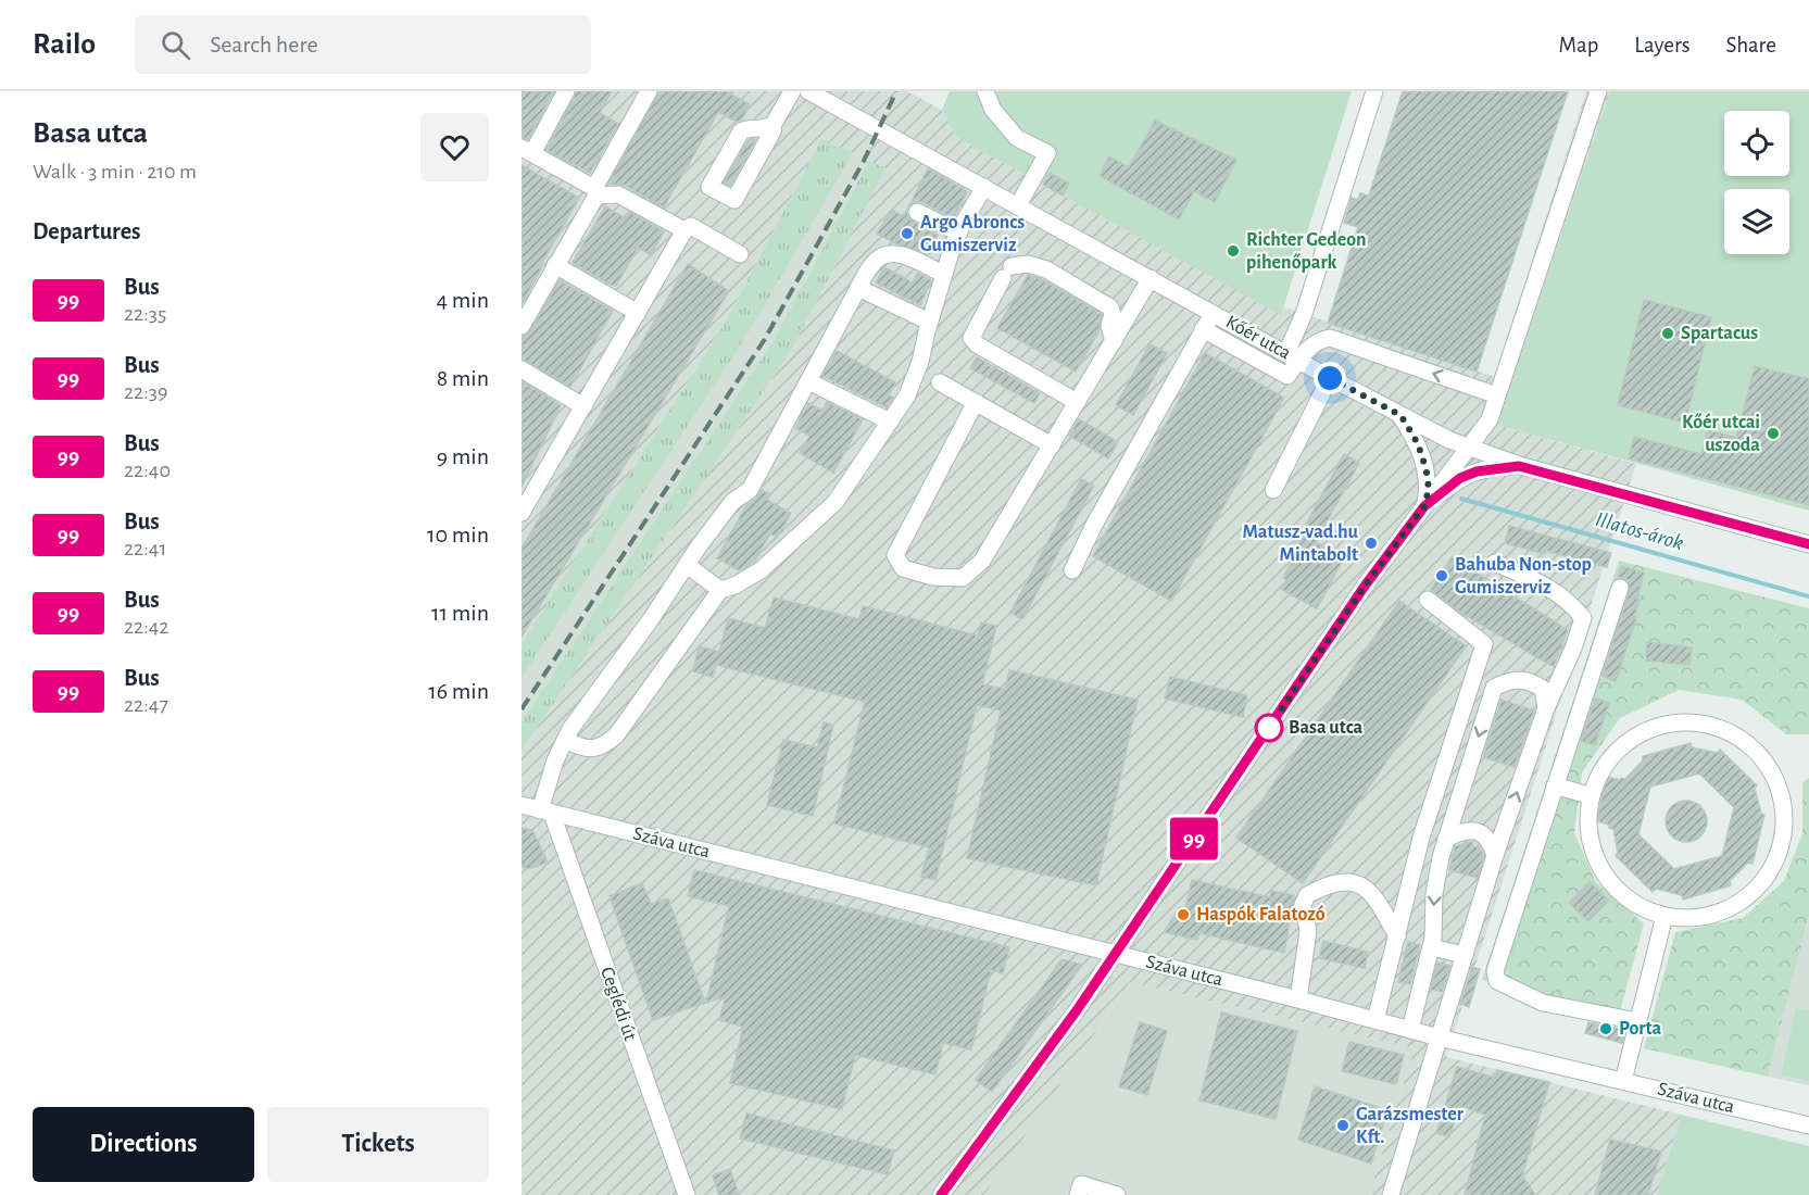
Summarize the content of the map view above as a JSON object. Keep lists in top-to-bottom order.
{
  "streets": {
    "street": ["Kőér utca", "Száva utca", "Ceglédi út"]
  },
  "crossings": [
    ["Száva utca", "Ceglédi út"]
  ],
  "water": ["Illatos-árok"],
  "places": [
    "Argo Abroncs Gumiszerviz",
    "Richter Gedeon pihenőpark",
    "Spartacus",
    "Kőér utcai uszoda",
    "Matusz-vad.hu Mintabolt",
    "Bahuba Non-stop Gumiszerviz",
    "Basa utca",
    "Haspók Falatozó",
    "Porta",
    "Garázsmester Kft."
  ],
  "lines": ["bus line 99"],
  "page": {
    "header": "Railo",
    "search": "Search here",
    "nav": ["Map", "Layers", "Share"],
    "heading": [
      ["Basa utca", "Walk · 3 min · 210 m"],
      "Departures"
    ],
    "on_map": "99",
    "list": [
      {
        "mark": "99",
        "name": "Bus",
        "note": "22:35",
        "value": "4 min"
      },
      {
        "mark": "99",
        "name": "Bus",
        "note": "22:39",
        "value": "8 min"
      },
      {
        "mark": "99",
        "name": "Bus",
        "note": "22:40",
        "value": "9 min"
      },
      {
        "mark": "99",
        "name": "Bus",
        "note": "22:41",
        "value": "10 min"
      },
      {
        "mark": "99",
        "name": "Bus",
        "note": "22:42",
        "value": "11 min"
      },
      {
        "mark": "99",
        "name": "Bus",
        "note": "22:47",
        "value": "16 min"
      }
    ],
    "buttons": ["Directions", "Tickets"]
  }
}
